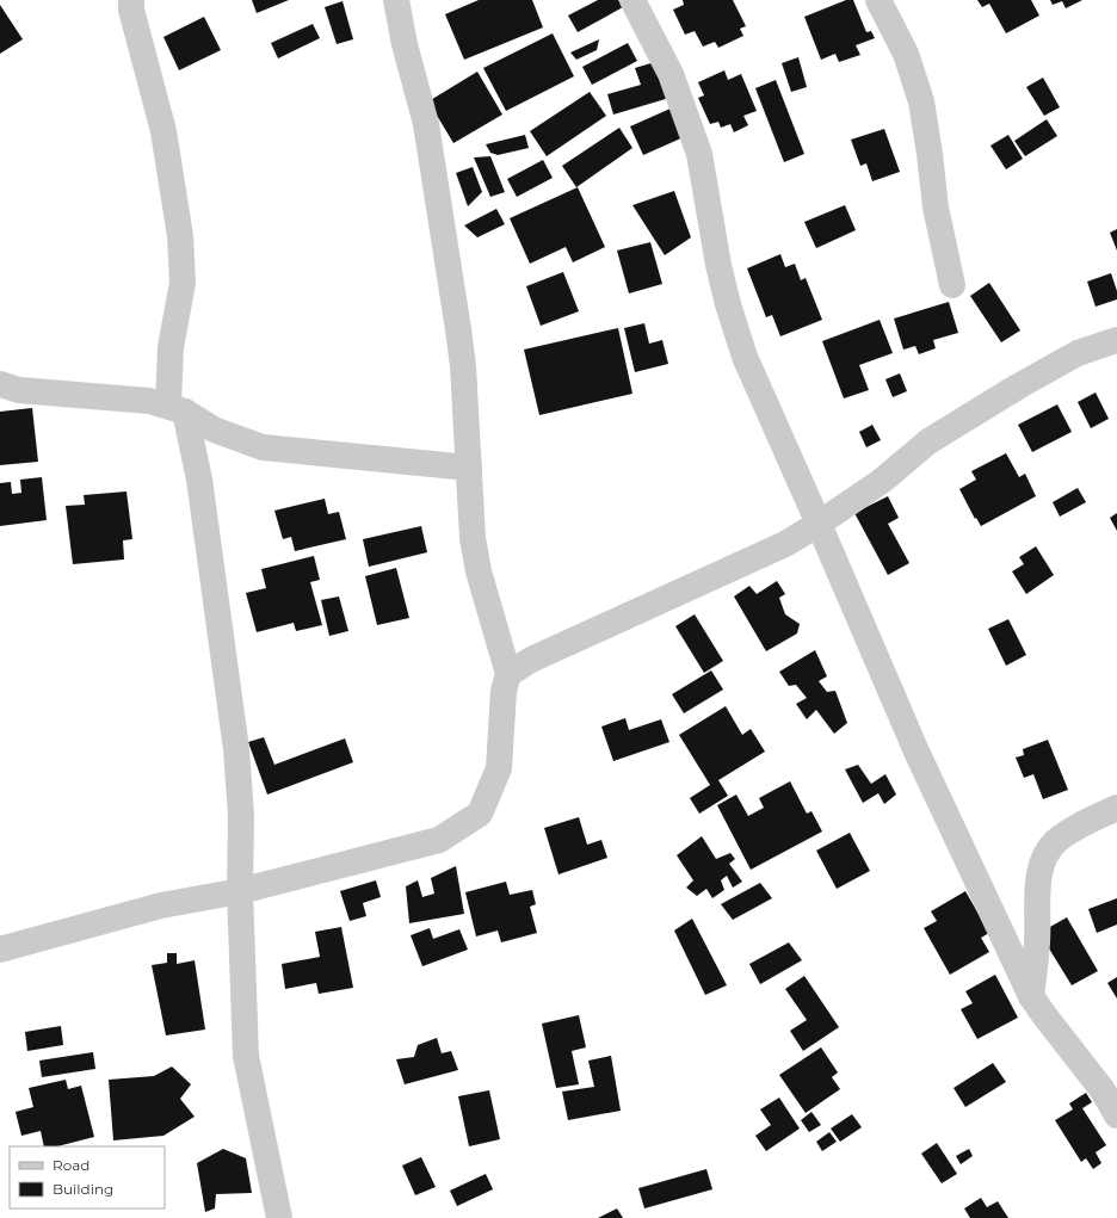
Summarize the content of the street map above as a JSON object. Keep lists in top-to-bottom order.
{
  "legend": ["Road", "Building"]
}
